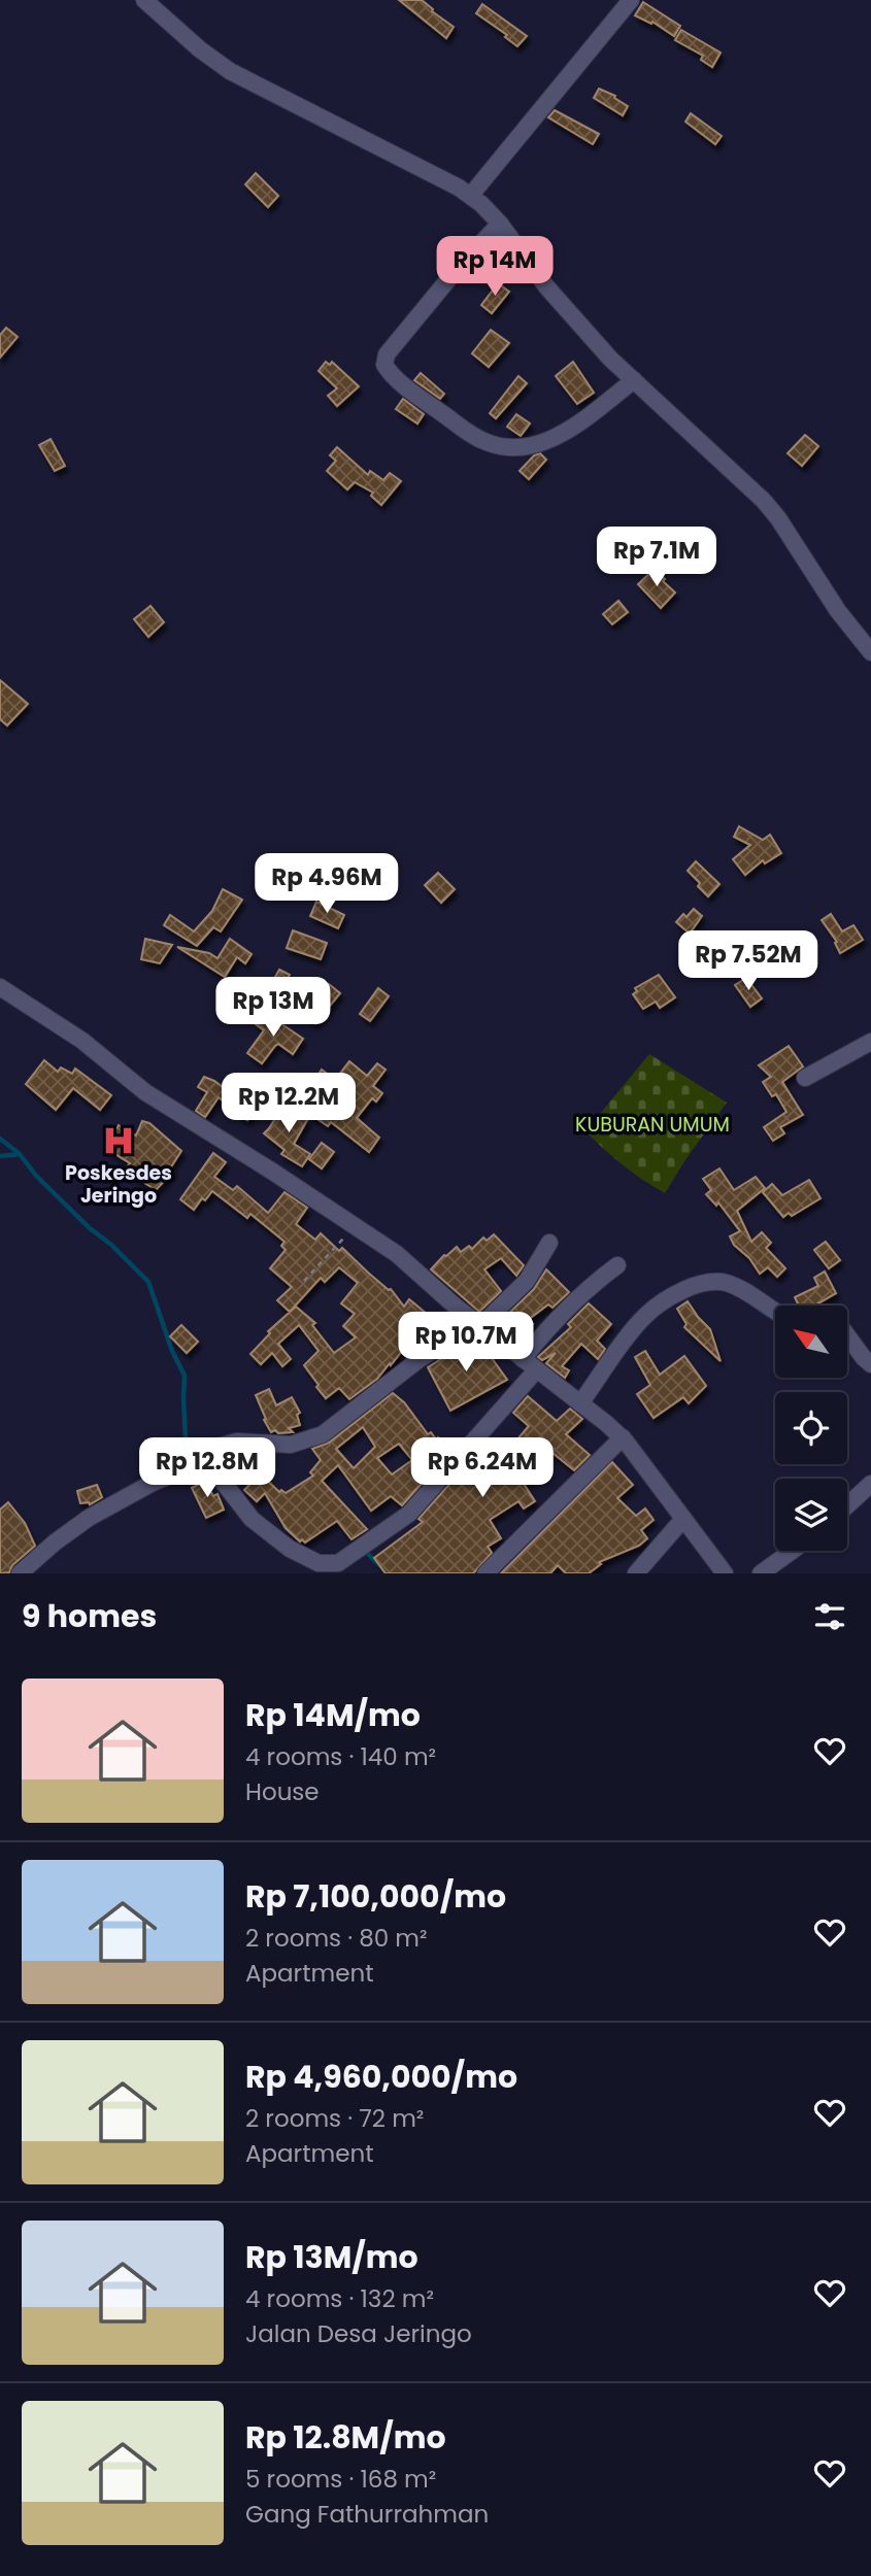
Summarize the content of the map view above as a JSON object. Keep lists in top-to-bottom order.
{
  "parks": ["KUBURAN UMUM"],
  "places": {
    "hospital": ["Poskesdes Jeringo"]
  },
  "north": "top left",
  "page": {
    "price": [
      "Rp 14M",
      "Rp 7.1M",
      "Rp 4.96M",
      "Rp 7.52M",
      "Rp 13M",
      "Rp 12.2M",
      "Rp 10.7M",
      "Rp 12.8M",
      "Rp 6.24M"
    ],
    "heading": "9 homes",
    "list": [
      {
        "name": "Rp 14M/mo",
        "note": "4 rooms · 140 m² · House"
      },
      {
        "name": "Rp 7,100,000/mo",
        "note": "2 rooms · 80 m² · Apartment"
      },
      {
        "name": "Rp 4,960,000/mo",
        "note": "2 rooms · 72 m² · Apartment"
      },
      {
        "name": "Rp 13M/mo",
        "note": "4 rooms · 132 m² · Jalan Desa Jeringo"
      },
      {
        "name": "Rp 12.8M/mo",
        "note": "5 rooms · 168 m² · Gang Fathurrahman"
      }
    ]
  }
}
